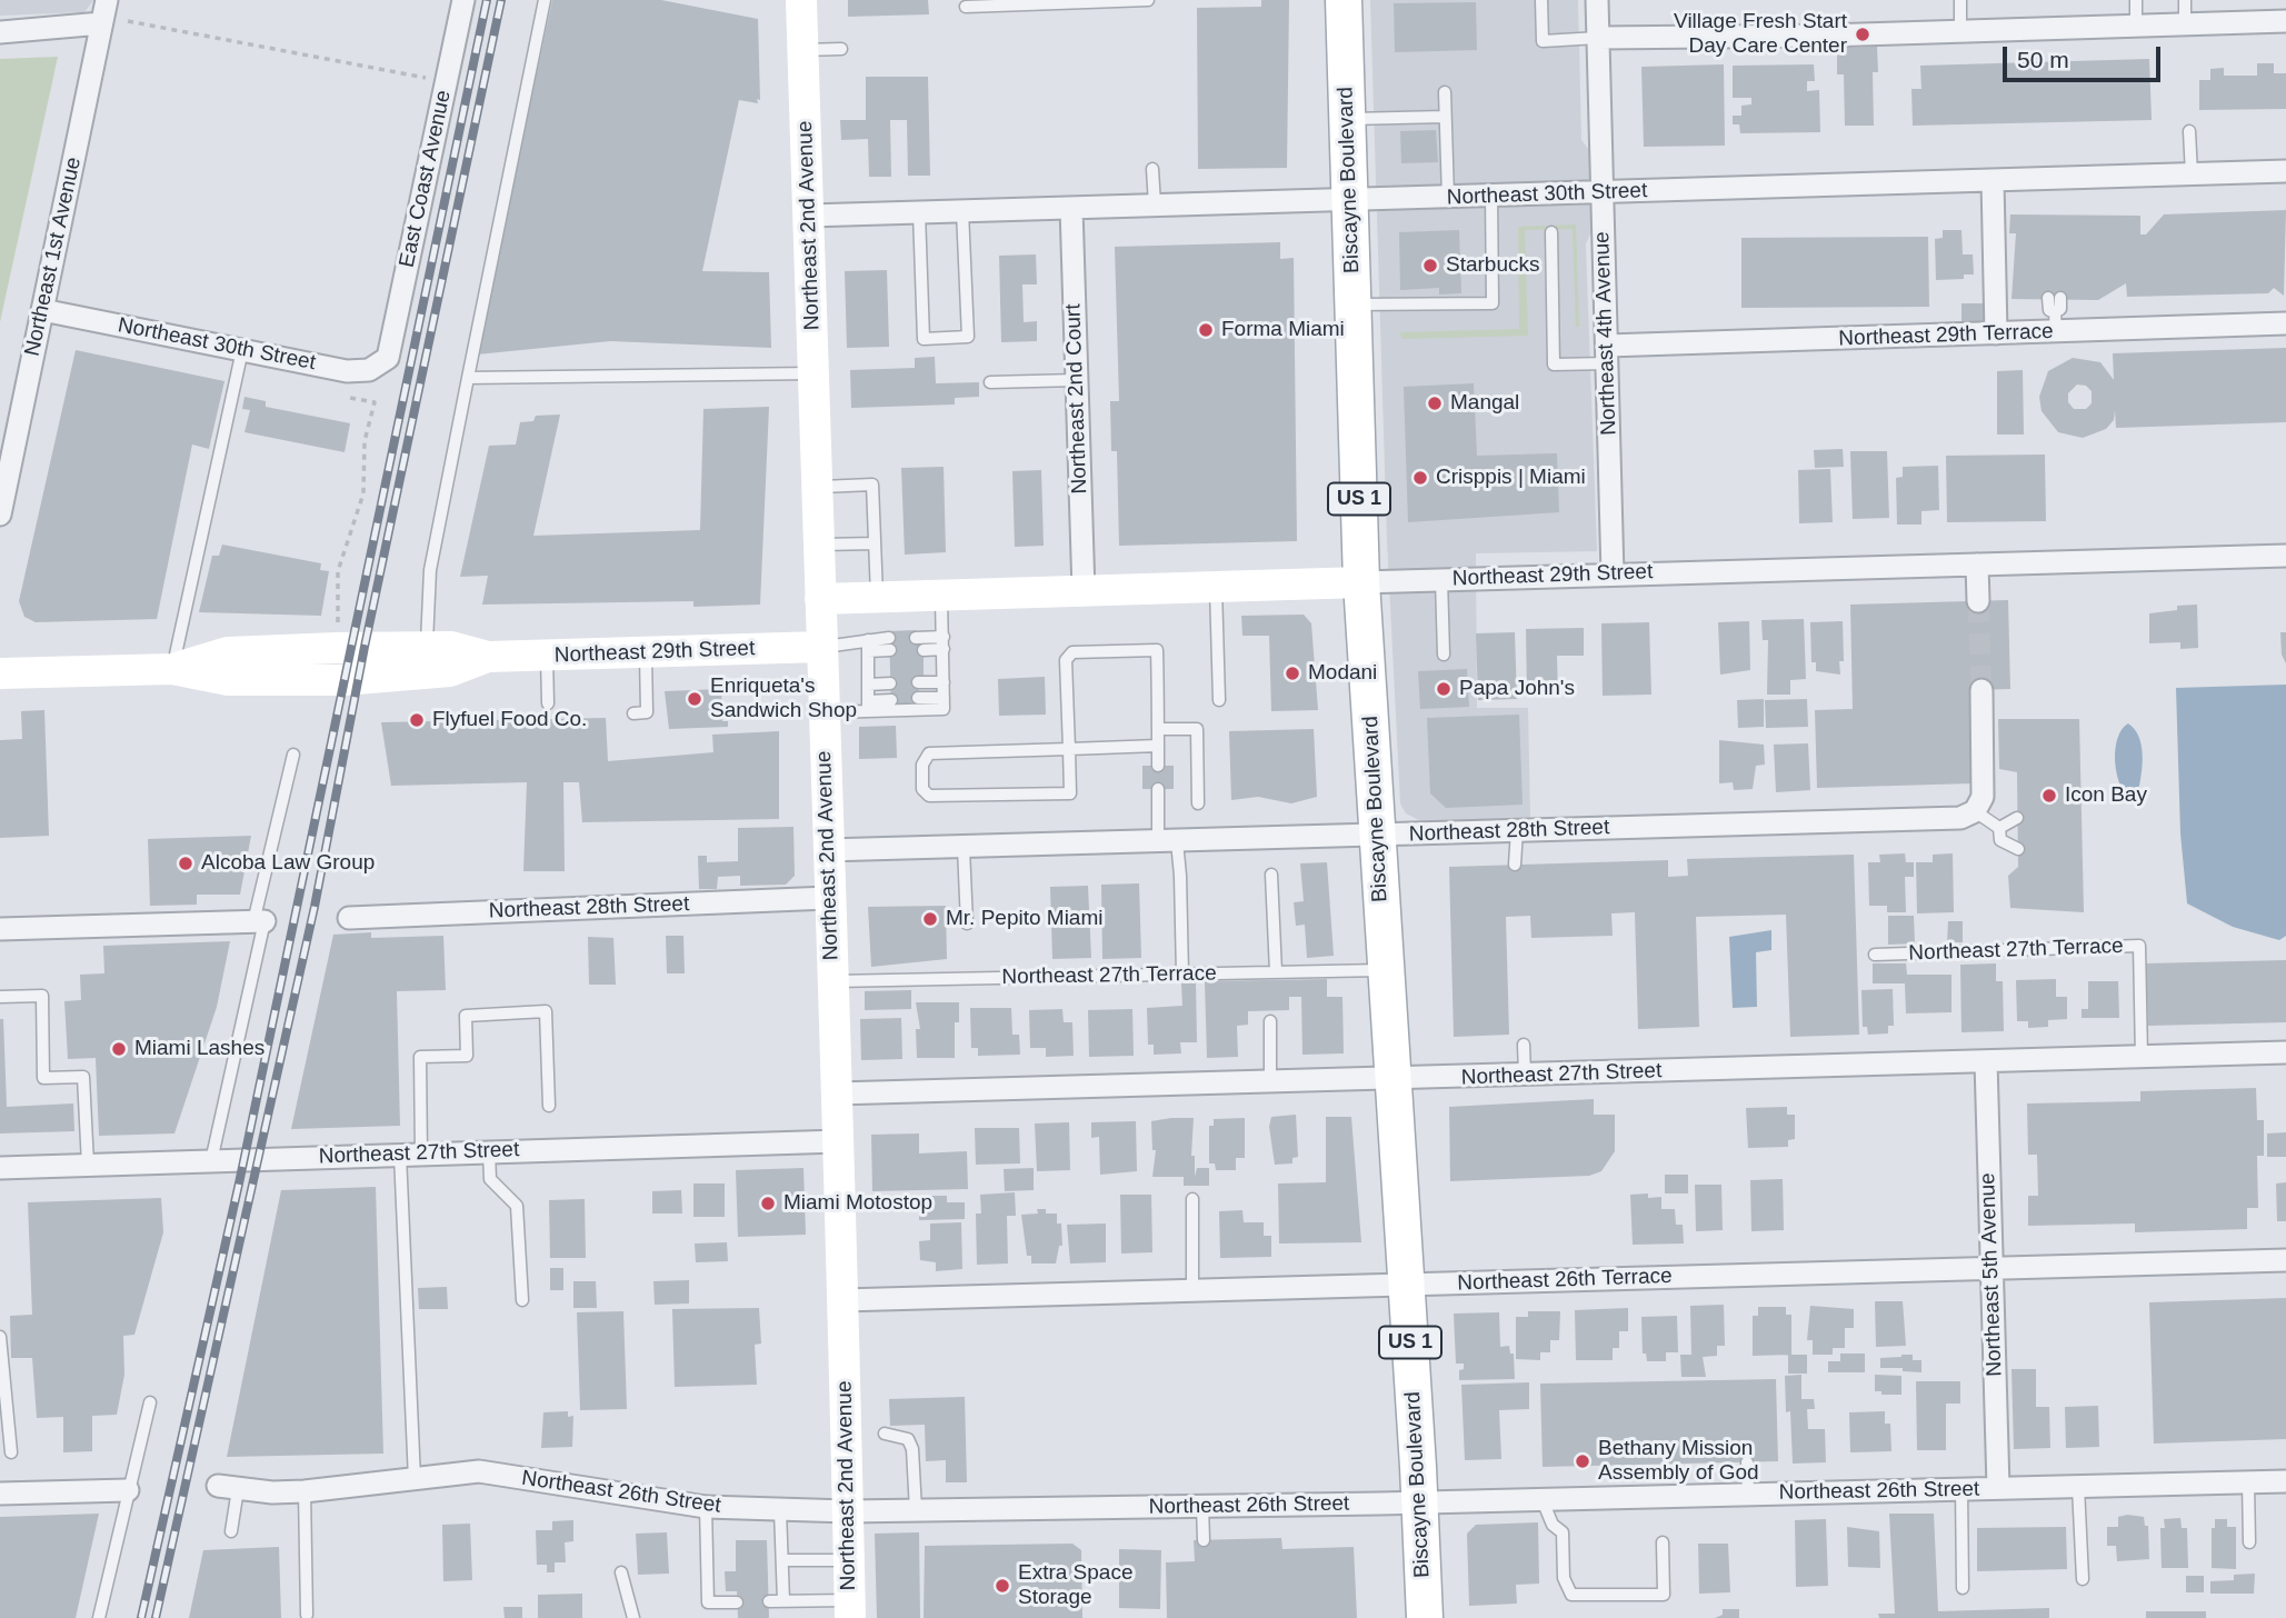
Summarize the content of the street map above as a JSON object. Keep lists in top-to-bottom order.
{
  "streets": {
    "main road": ["Biscayne Boulevard", "US 1"],
    "street": [
      "East Coast Avenue",
      "Northeast 30th Street",
      "Northeast 2nd Avenue",
      "Northeast 1st Avenue",
      "Northeast 4th Avenue",
      "Northeast 29th Terrace",
      "Northeast 2nd Court",
      "Northeast 29th Street",
      "Northeast 28th Street",
      "Northeast 27th Street",
      "Northeast 5th Avenue",
      "Northeast 26th Terrace",
      "Northeast 26th Street"
    ],
    "lane": ["Northeast 27th Terrace"]
  },
  "crossings": [
    ["East Coast Avenue", "Northeast 30th Street"],
    ["Biscayne Boulevard", "Northeast 30th Street"],
    ["Biscayne Boulevard", "Northeast 29th Street"],
    ["Biscayne Boulevard", "Northeast 28th Street"],
    ["Biscayne Boulevard", "Northeast 27th Terrace"],
    ["Biscayne Boulevard", "Northeast 27th Street"],
    ["Biscayne Boulevard", "Northeast 26th Terrace"],
    ["Biscayne Boulevard", "Northeast 26th Street"],
    ["Northeast 30th Street", "Northeast 2nd Avenue"],
    ["Northeast 30th Street", "Northeast 1st Avenue"],
    ["Northeast 30th Street", "Northeast 4th Avenue"],
    ["Northeast 30th Street", "Northeast 2nd Court"],
    ["Northeast 2nd Avenue", "Northeast 29th Street"],
    ["Northeast 2nd Avenue", "Northeast 28th Street"],
    ["Northeast 2nd Avenue", "Northeast 27th Terrace"],
    ["Northeast 2nd Avenue", "Northeast 27th Street"],
    ["Northeast 2nd Avenue", "Northeast 26th Terrace"],
    ["Northeast 2nd Avenue", "Northeast 26th Street"],
    ["Northeast 4th Avenue", "Northeast 29th Terrace"],
    ["Northeast 4th Avenue", "Northeast 29th Street"],
    ["Northeast 2nd Court", "Northeast 29th Street"],
    ["Northeast 27th Terrace", "Northeast 27th Street"],
    ["Northeast 27th Street", "Northeast 5th Avenue"],
    ["Northeast 5th Avenue", "Northeast 26th Terrace"],
    ["Northeast 5th Avenue", "Northeast 26th Street"]
  ],
  "places": [
    "Village Fresh Start Day Care Center",
    "Starbucks",
    "Forma Miami",
    "Mangal",
    "Crisppis | Miami",
    "Modani",
    "Papa John's",
    "Enriqueta's Sandwich Shop",
    "Flyfuel Food Co.",
    "Icon Bay",
    "Alcoba Law Group",
    "Mr. Pepito Miami",
    "Miami Lashes",
    "Miami Motostop",
    "Bethany Mission Assembly of God",
    "Extra Space Storage"
  ],
  "scale_bar": "50 m"
}
